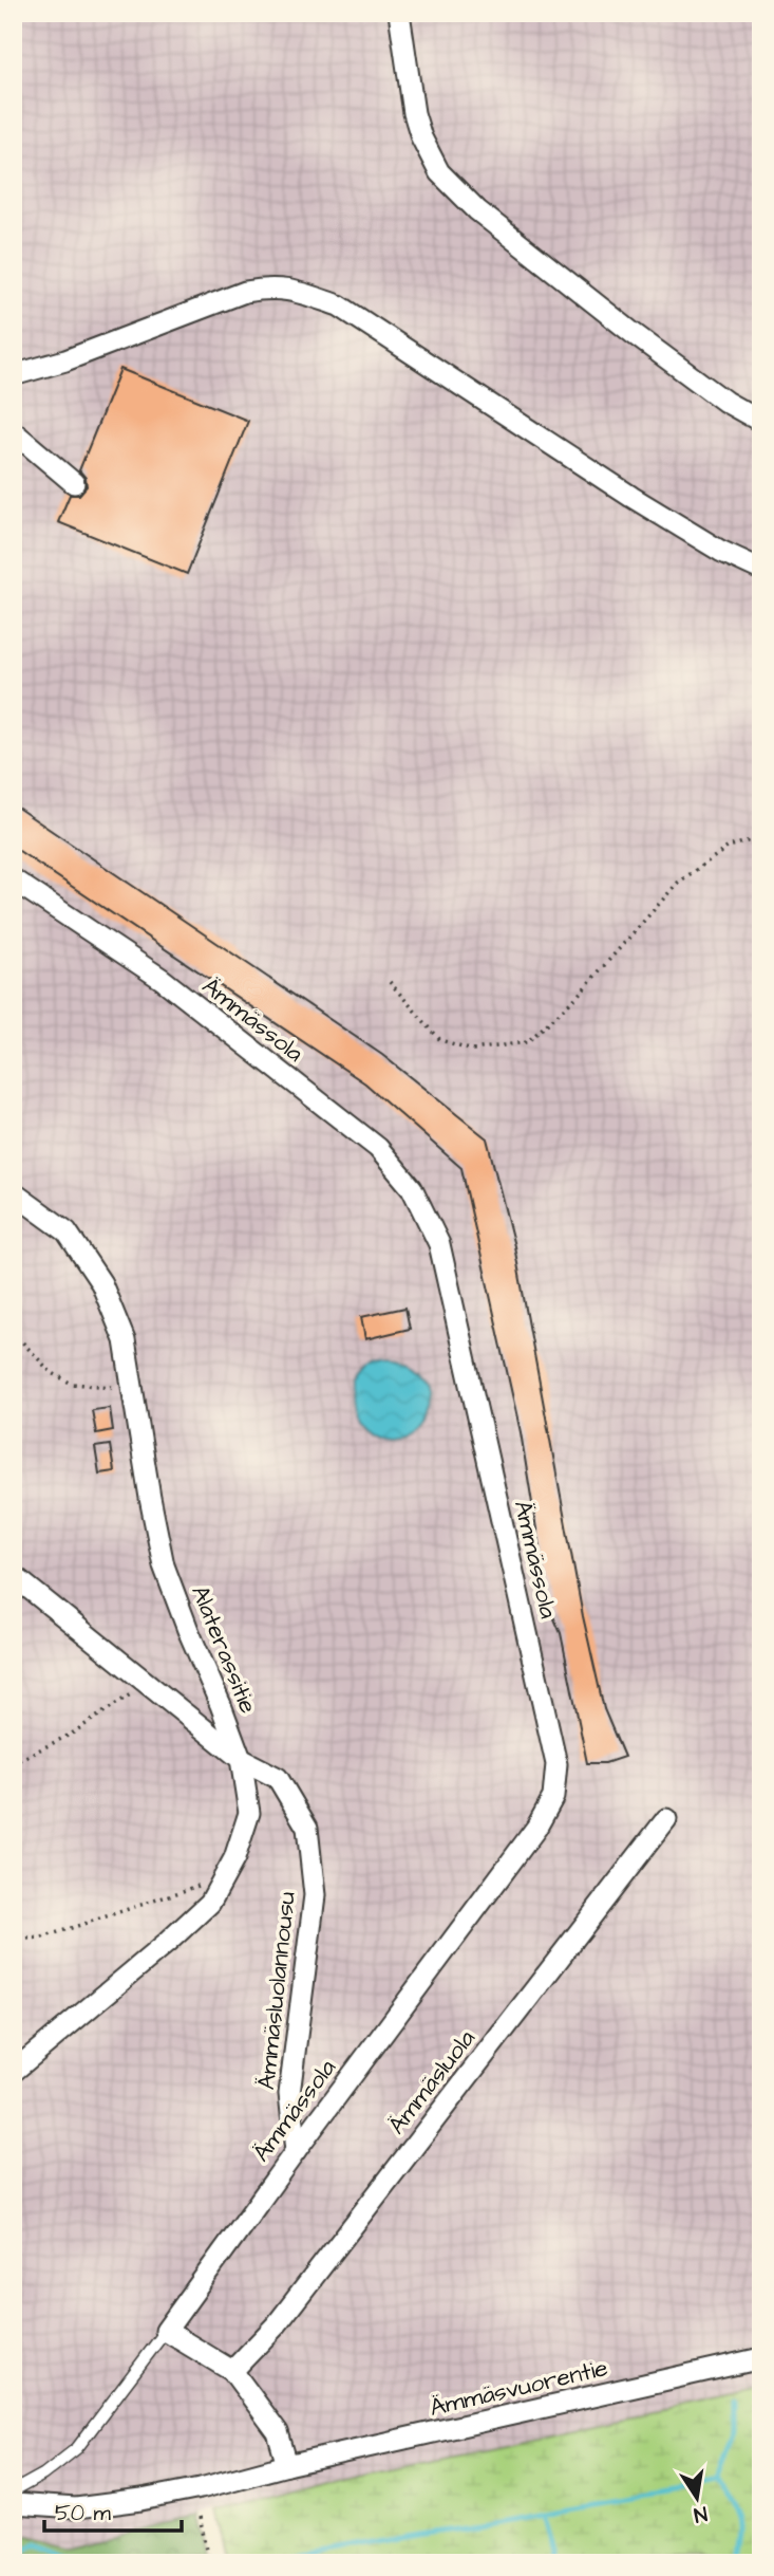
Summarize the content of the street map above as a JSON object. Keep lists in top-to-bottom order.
{
  "streets": {
    "street": [
      "Ämmässola",
      "Alaterassitie",
      "Ämmäsluolannousu",
      "Ämmäsluola",
      "Ämmäsvuorentie"
    ]
  },
  "crossings": [
    ["Ämmässola", "Ämmäsluolannousu"],
    ["Alaterassitie", "Ämmäsluolannousu"]
  ],
  "scale_bar": "50 m",
  "north": "bottom"
}
